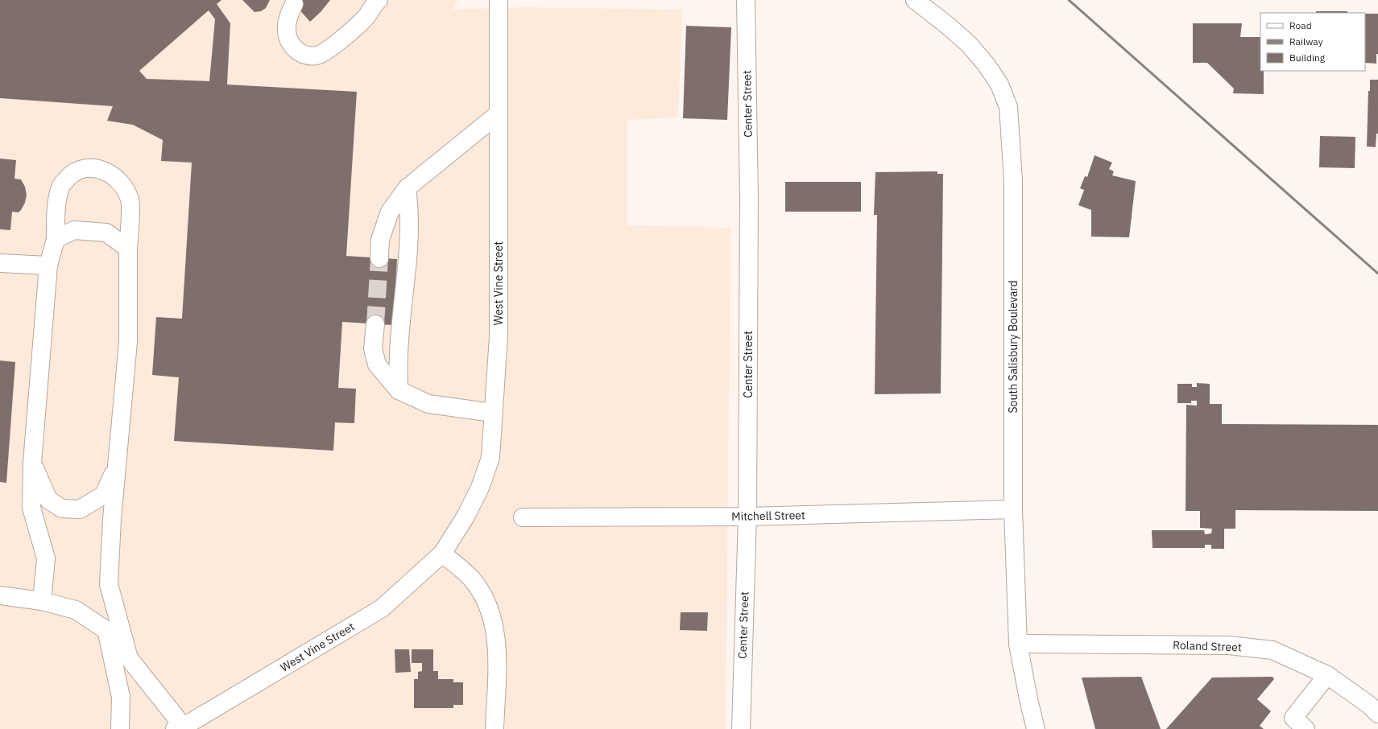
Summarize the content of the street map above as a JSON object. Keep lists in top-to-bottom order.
{
  "streets": {
    "street": [
      "Center Street",
      "West Vine Street",
      "South Salisbury Boulevard",
      "Mitchell Street",
      "Roland Street"
    ]
  },
  "crossings": [
    ["Center Street", "Mitchell Street"],
    ["South Salisbury Boulevard", "Mitchell Street"],
    ["South Salisbury Boulevard", "Roland Street"]
  ],
  "legend": ["Road", "Railway", "Building"]
}
